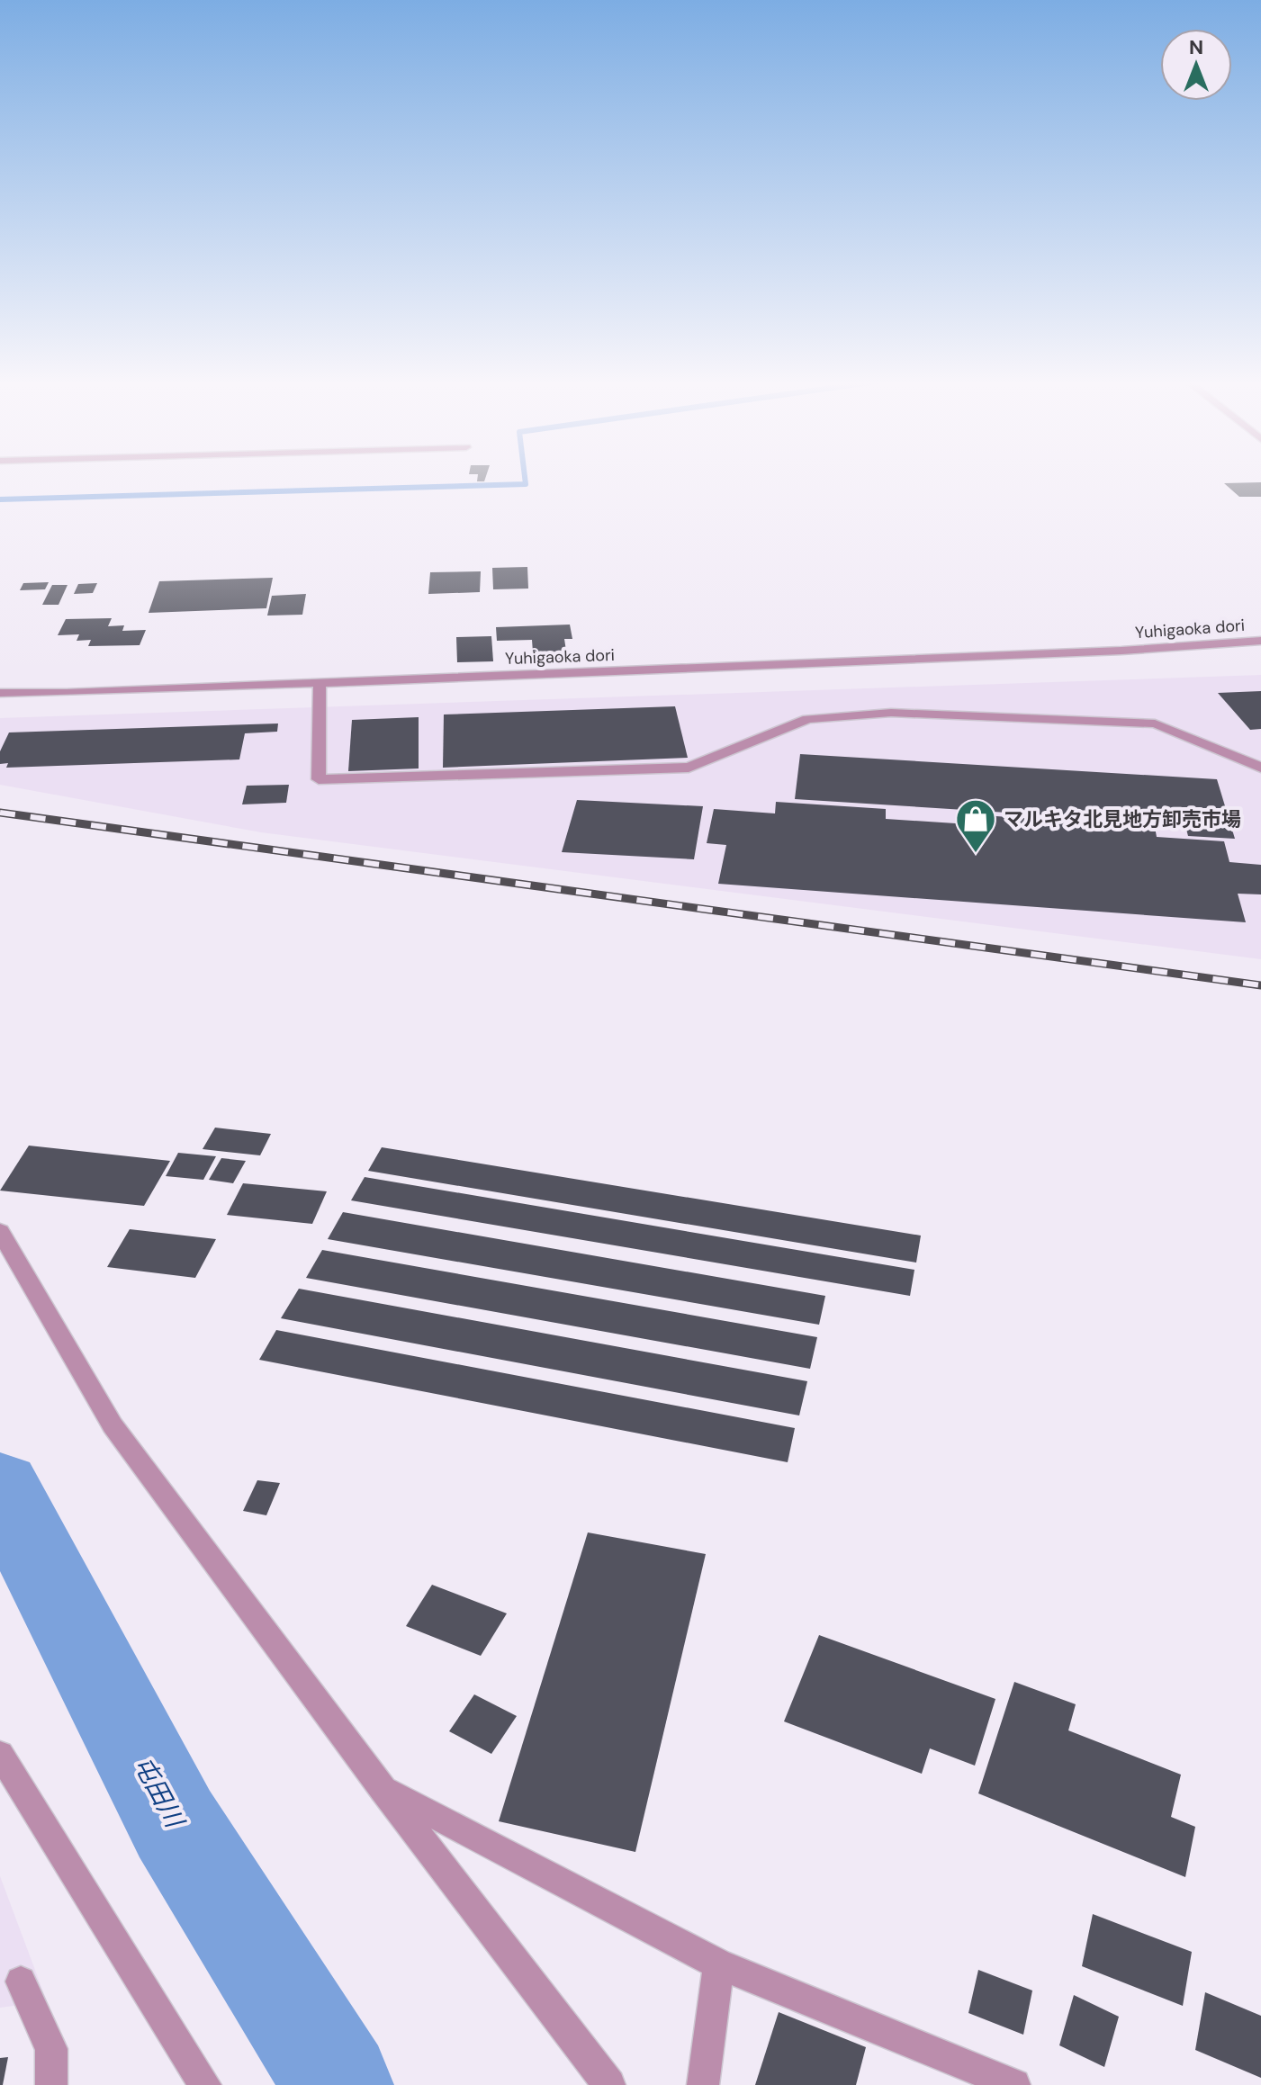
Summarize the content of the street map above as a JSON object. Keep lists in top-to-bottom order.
{
  "streets": {
    "street": ["Yuhigaoka dori"]
  },
  "water": ["屯田川"],
  "places": {
    "shop": ["マルキタ北見地方卸売市場"]
  },
  "north": "top"
}
